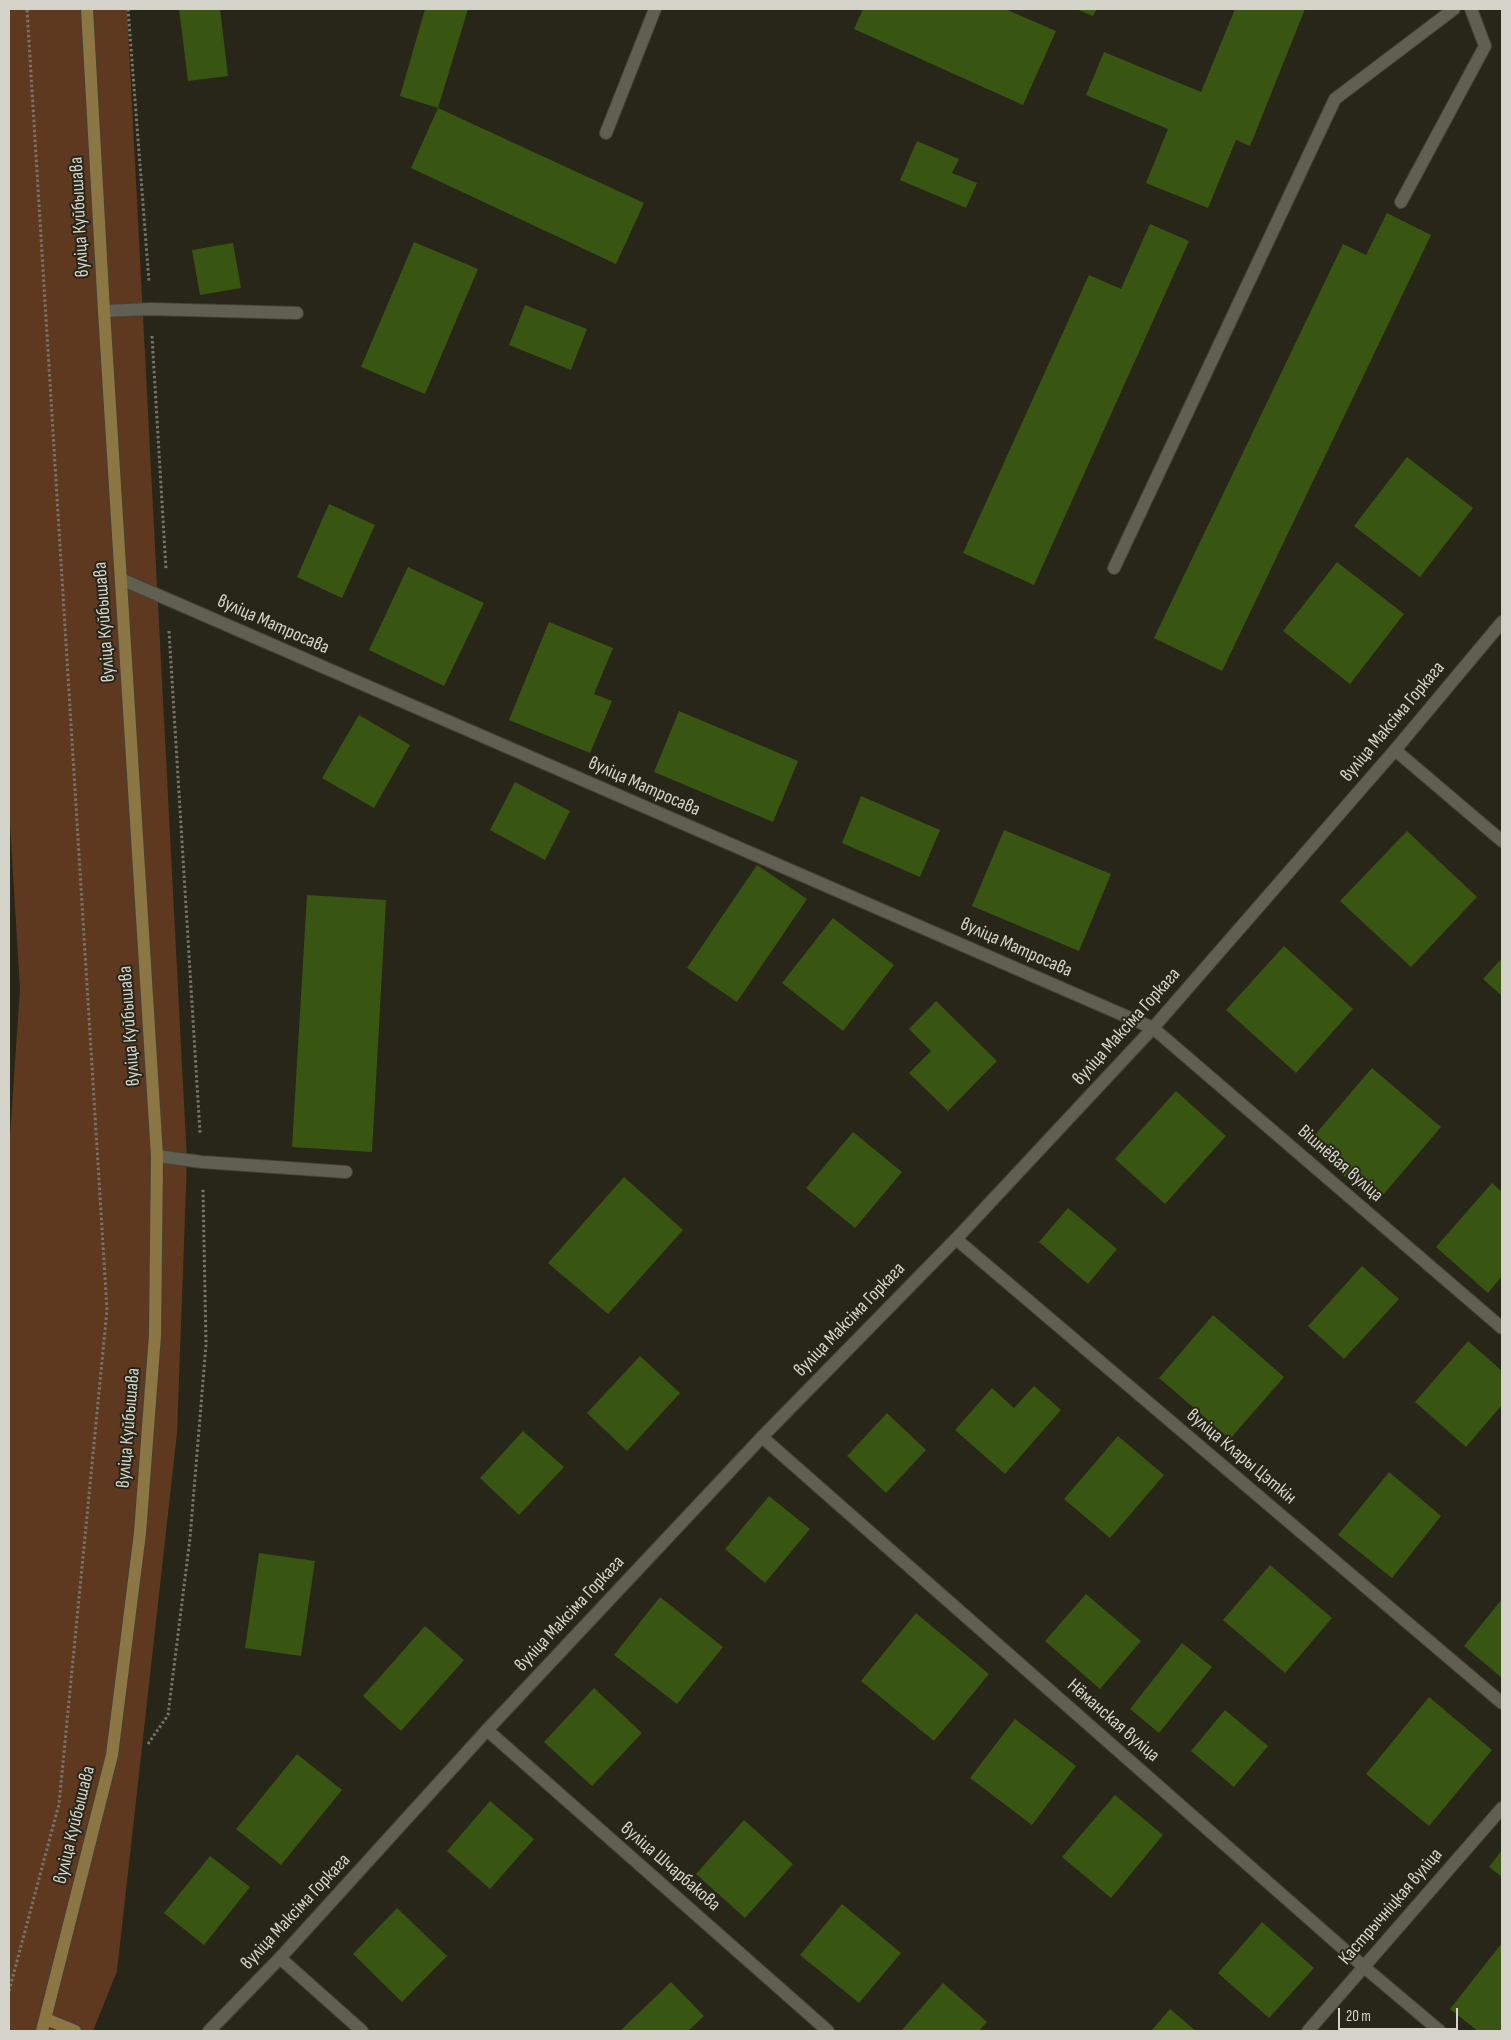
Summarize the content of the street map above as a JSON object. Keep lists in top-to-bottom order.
{
  "streets": {
    "main road": ["вуліца Куйбышава"],
    "street": [
      "вуліца Матросава",
      "вуліца Максіма Горкага",
      "Вішнёвая вуліца",
      "вуліца Клары Цэткін",
      "Нёманская вуліца",
      "вуліца Шчарбакова",
      "Кастрычніцкая вуліца"
    ]
  },
  "crossings": [
    ["вуліца Куйбышава", "вуліца Матросава"],
    ["вуліца Матросава", "вуліца Максіма Горкага"],
    ["вуліца Матросава", "Вішнёвая вуліца"],
    ["вуліца Максіма Горкага", "Вішнёвая вуліца"],
    ["вуліца Максіма Горкага", "вуліца Клары Цэткін"],
    ["вуліца Максіма Горкага", "Нёманская вуліца"],
    ["вуліца Максіма Горкага", "вуліца Шчарбакова"],
    ["Нёманская вуліца", "Кастрычніцкая вуліца"]
  ],
  "scale_bar": "20 m"
}
